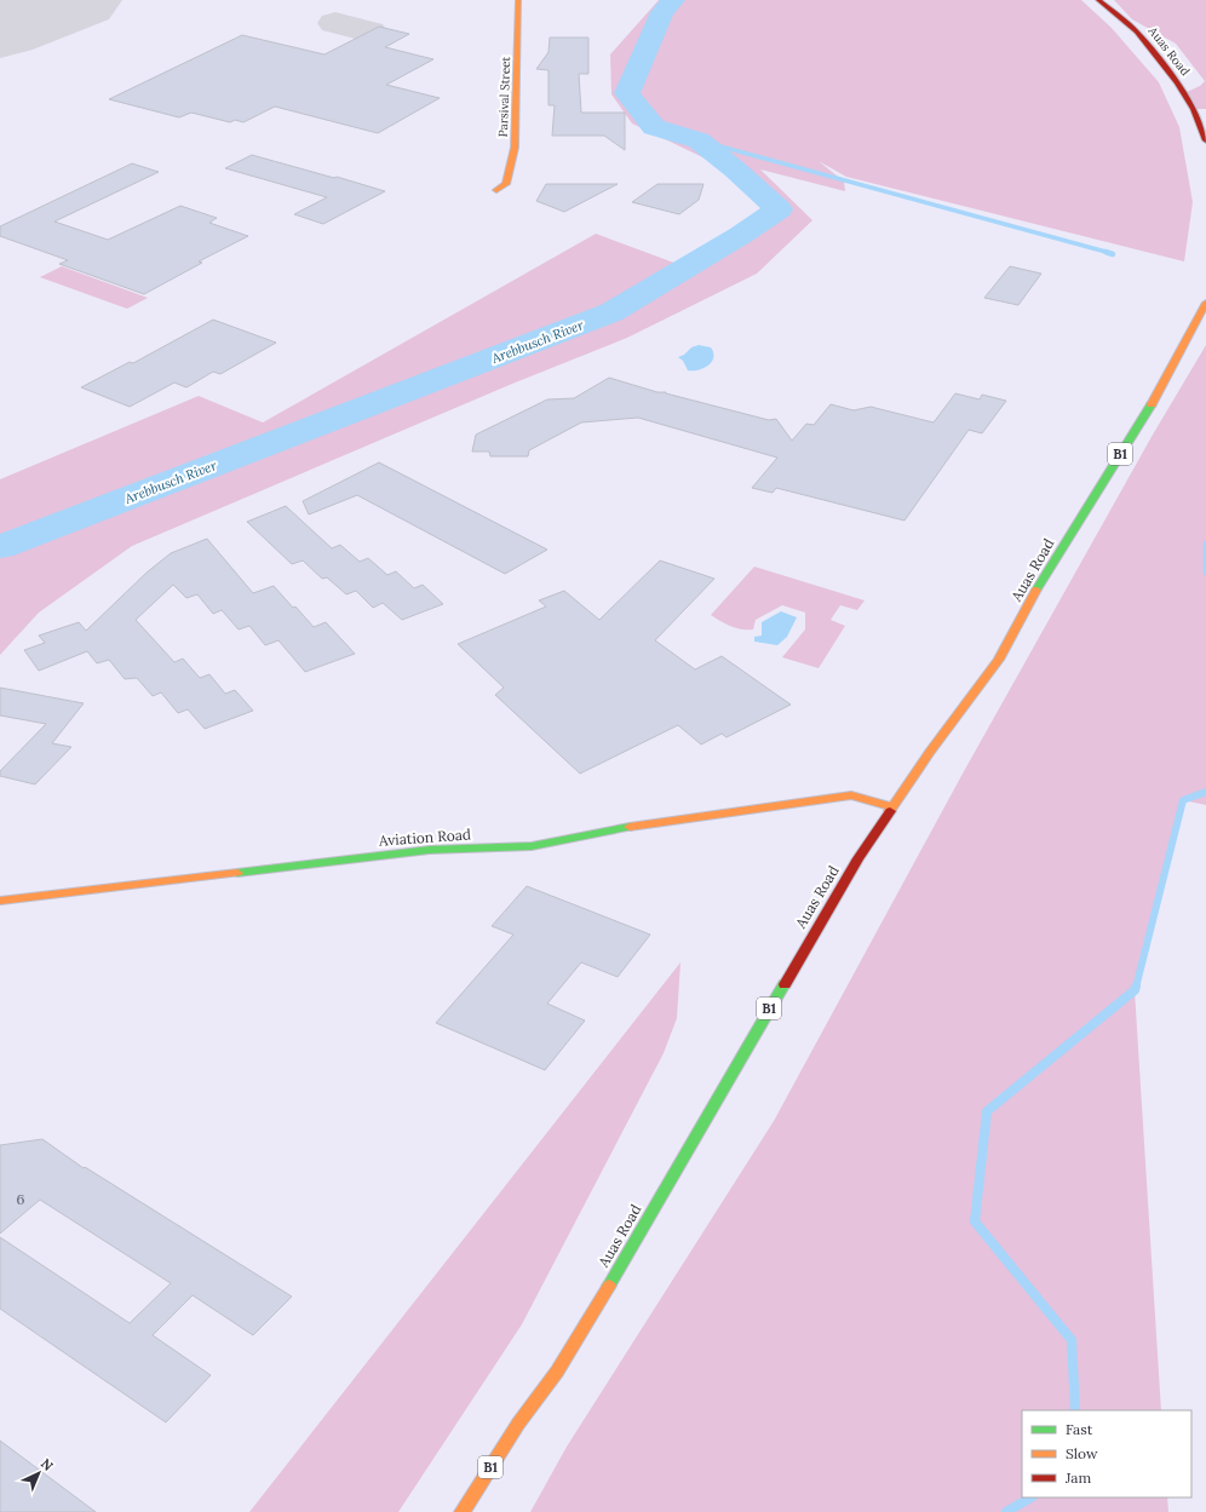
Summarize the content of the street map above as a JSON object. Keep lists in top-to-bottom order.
{
  "streets": {
    "main road": [
      "Auas Road",
      "Parsival Street",
      "B1",
      "Aviation Road"
    ]
  },
  "crossings": [
    ["Auas Road", "Aviation Road"]
  ],
  "water": ["Arebbusch River"],
  "house_numbers": ["6"],
  "legend": ["Fast", "Slow", "Jam"],
  "north": "top right"
}
